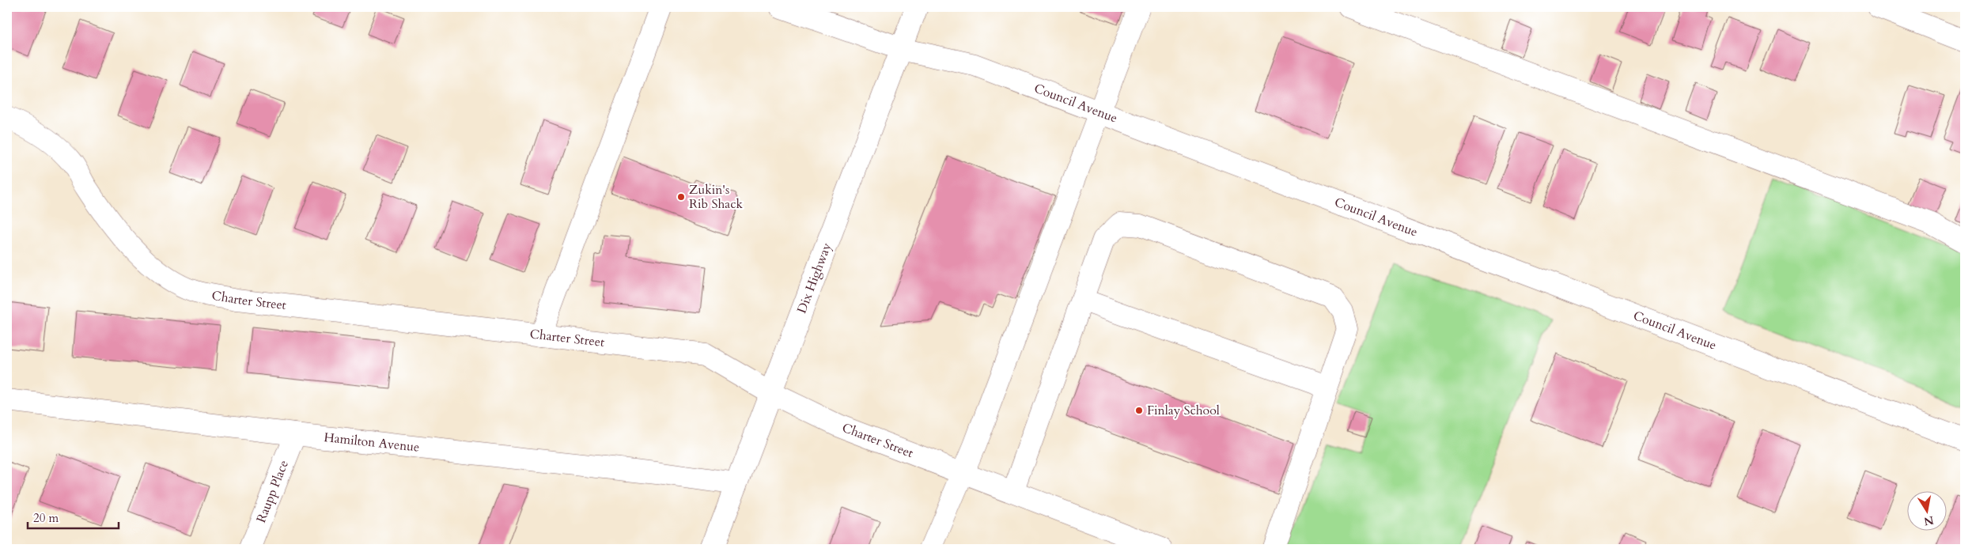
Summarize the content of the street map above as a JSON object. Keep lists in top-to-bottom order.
{
  "streets": {
    "street": [
      "Council Avenue",
      "Dix Highway",
      "Charter Street",
      "Hamilton Avenue",
      "Raupp Place"
    ]
  },
  "crossings": [
    ["Council Avenue", "Dix Highway"],
    ["Dix Highway", "Charter Street"],
    ["Dix Highway", "Hamilton Avenue"],
    ["Hamilton Avenue", "Raupp Place"]
  ],
  "places": ["Zukin's Rib Shack", "Finlay School"],
  "scale_bar": "20 m",
  "north": "bottom"
}
